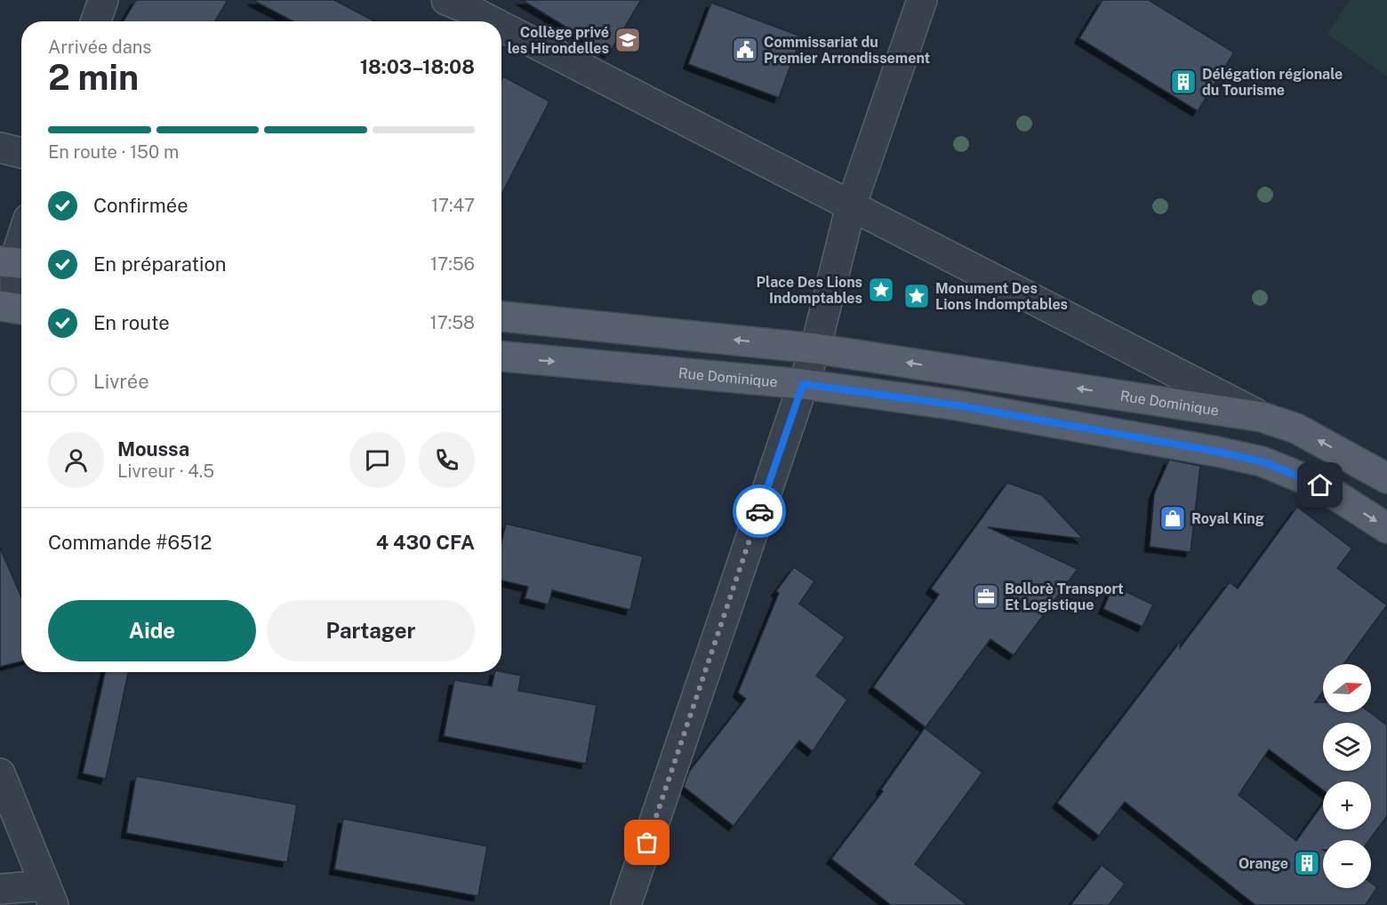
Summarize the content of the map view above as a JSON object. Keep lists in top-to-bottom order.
{
  "streets": {
    "main road": ["Rue Dominique"]
  },
  "places": {
    "school or university": ["Collège privé les Hirondelles"],
    "public building": ["Commissariat du Premier Arrondissement"],
    "building": ["Délégation régionale du Tourisme", "Orange"],
    "place": ["Place Des Lions Indomptables", "Monument Des Lions Indomptables"],
    "shop": ["Royal King"],
    "office": ["Bollorè Transport Et Logistique"]
  },
  "north": "right",
  "page": {
    "heading": ["2 min", "Arrivée dans", "18:03–18:08"],
    "panel": [
      "Moussa",
      "Livreur · 4.5",
      "Commande #6512",
      "4 430 CFA"
    ],
    "bar": "En route · 150 m",
    "list": [
      ["Confirmée", "17:47"],
      ["En préparation", "17:56"],
      ["En route", "17:58"],
      "Livrée"
    ],
    "buttons": ["Aide", "Partager"],
    "map_buttons": ["+", "−"]
  }
}
